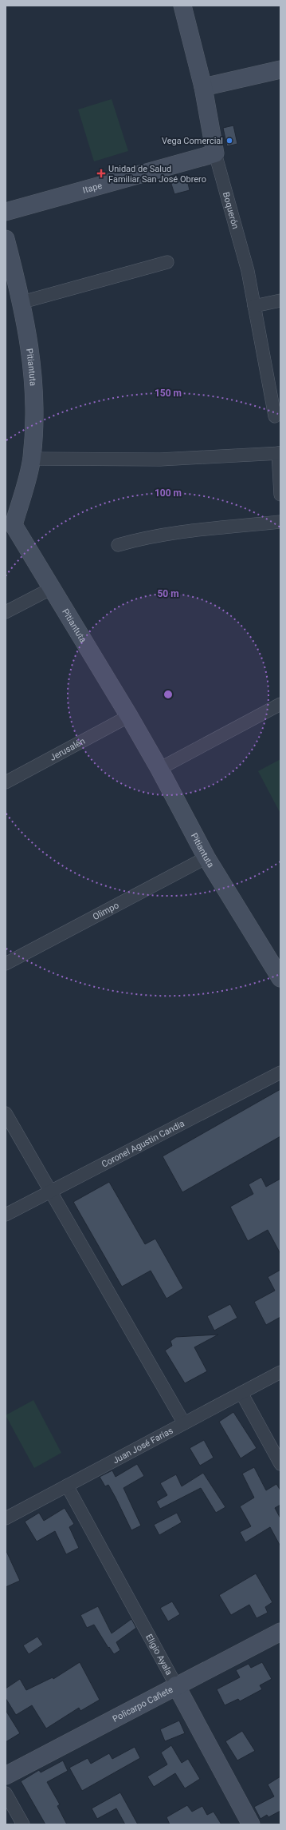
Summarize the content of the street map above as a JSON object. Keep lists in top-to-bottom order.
{
  "streets": {
    "street": [
      "Itape",
      "Boquerón",
      "Pitiantuta",
      "Jerusalén",
      "Olimpo",
      "Coronel Agustin Candia",
      "Juan José Farias",
      "Eligio Ayala",
      "Policarpo Cañete"
    ]
  },
  "crossings": [
    ["Itape", "Boquerón"],
    ["Pitiantuta", "Jerusalén"],
    ["Pitiantuta", "Olimpo"],
    ["Juan José Farias", "Eligio Ayala"],
    ["Eligio Ayala", "Policarpo Cañete"]
  ],
  "places": {
    "other": ["Vega Comercial"],
    "health": ["Unidad de Salud Familiar San José Obrero"]
  },
  "rings": ["150 m", "100 m", "50 m"]
}
